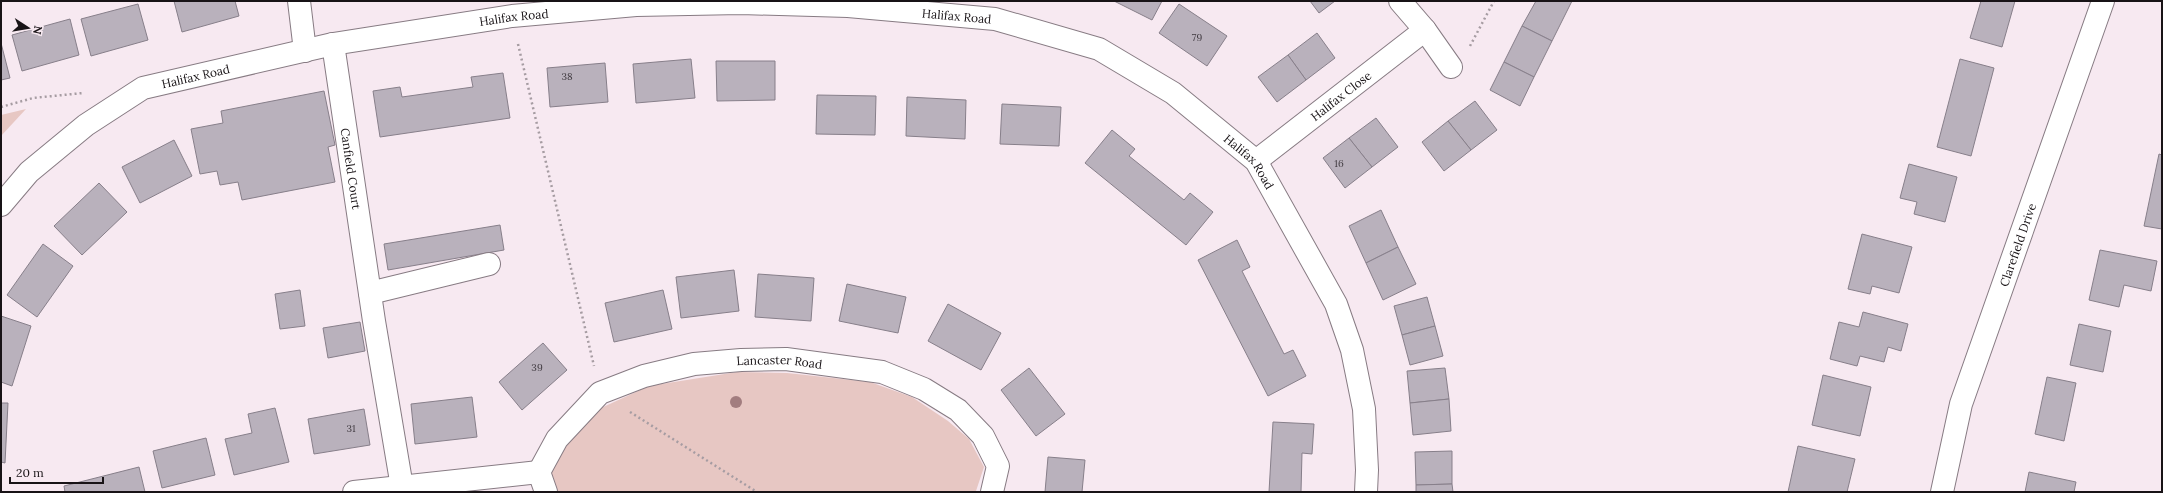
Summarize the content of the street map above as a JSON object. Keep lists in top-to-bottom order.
{
  "streets": {
    "street": [
      "Halifax Road",
      "Halifax Close",
      "Canfield Court",
      "Clarefield Drive",
      "Lancaster Road"
    ]
  },
  "crossings": [
    ["Halifax Road", "Halifax Close"],
    ["Halifax Road", "Canfield Court"],
    ["Canfield Court", "Lancaster Road"]
  ],
  "house_numbers": [
    "79",
    "38",
    "16",
    "39",
    "31"
  ],
  "scale_bar": "20 m",
  "north": "right"
}
